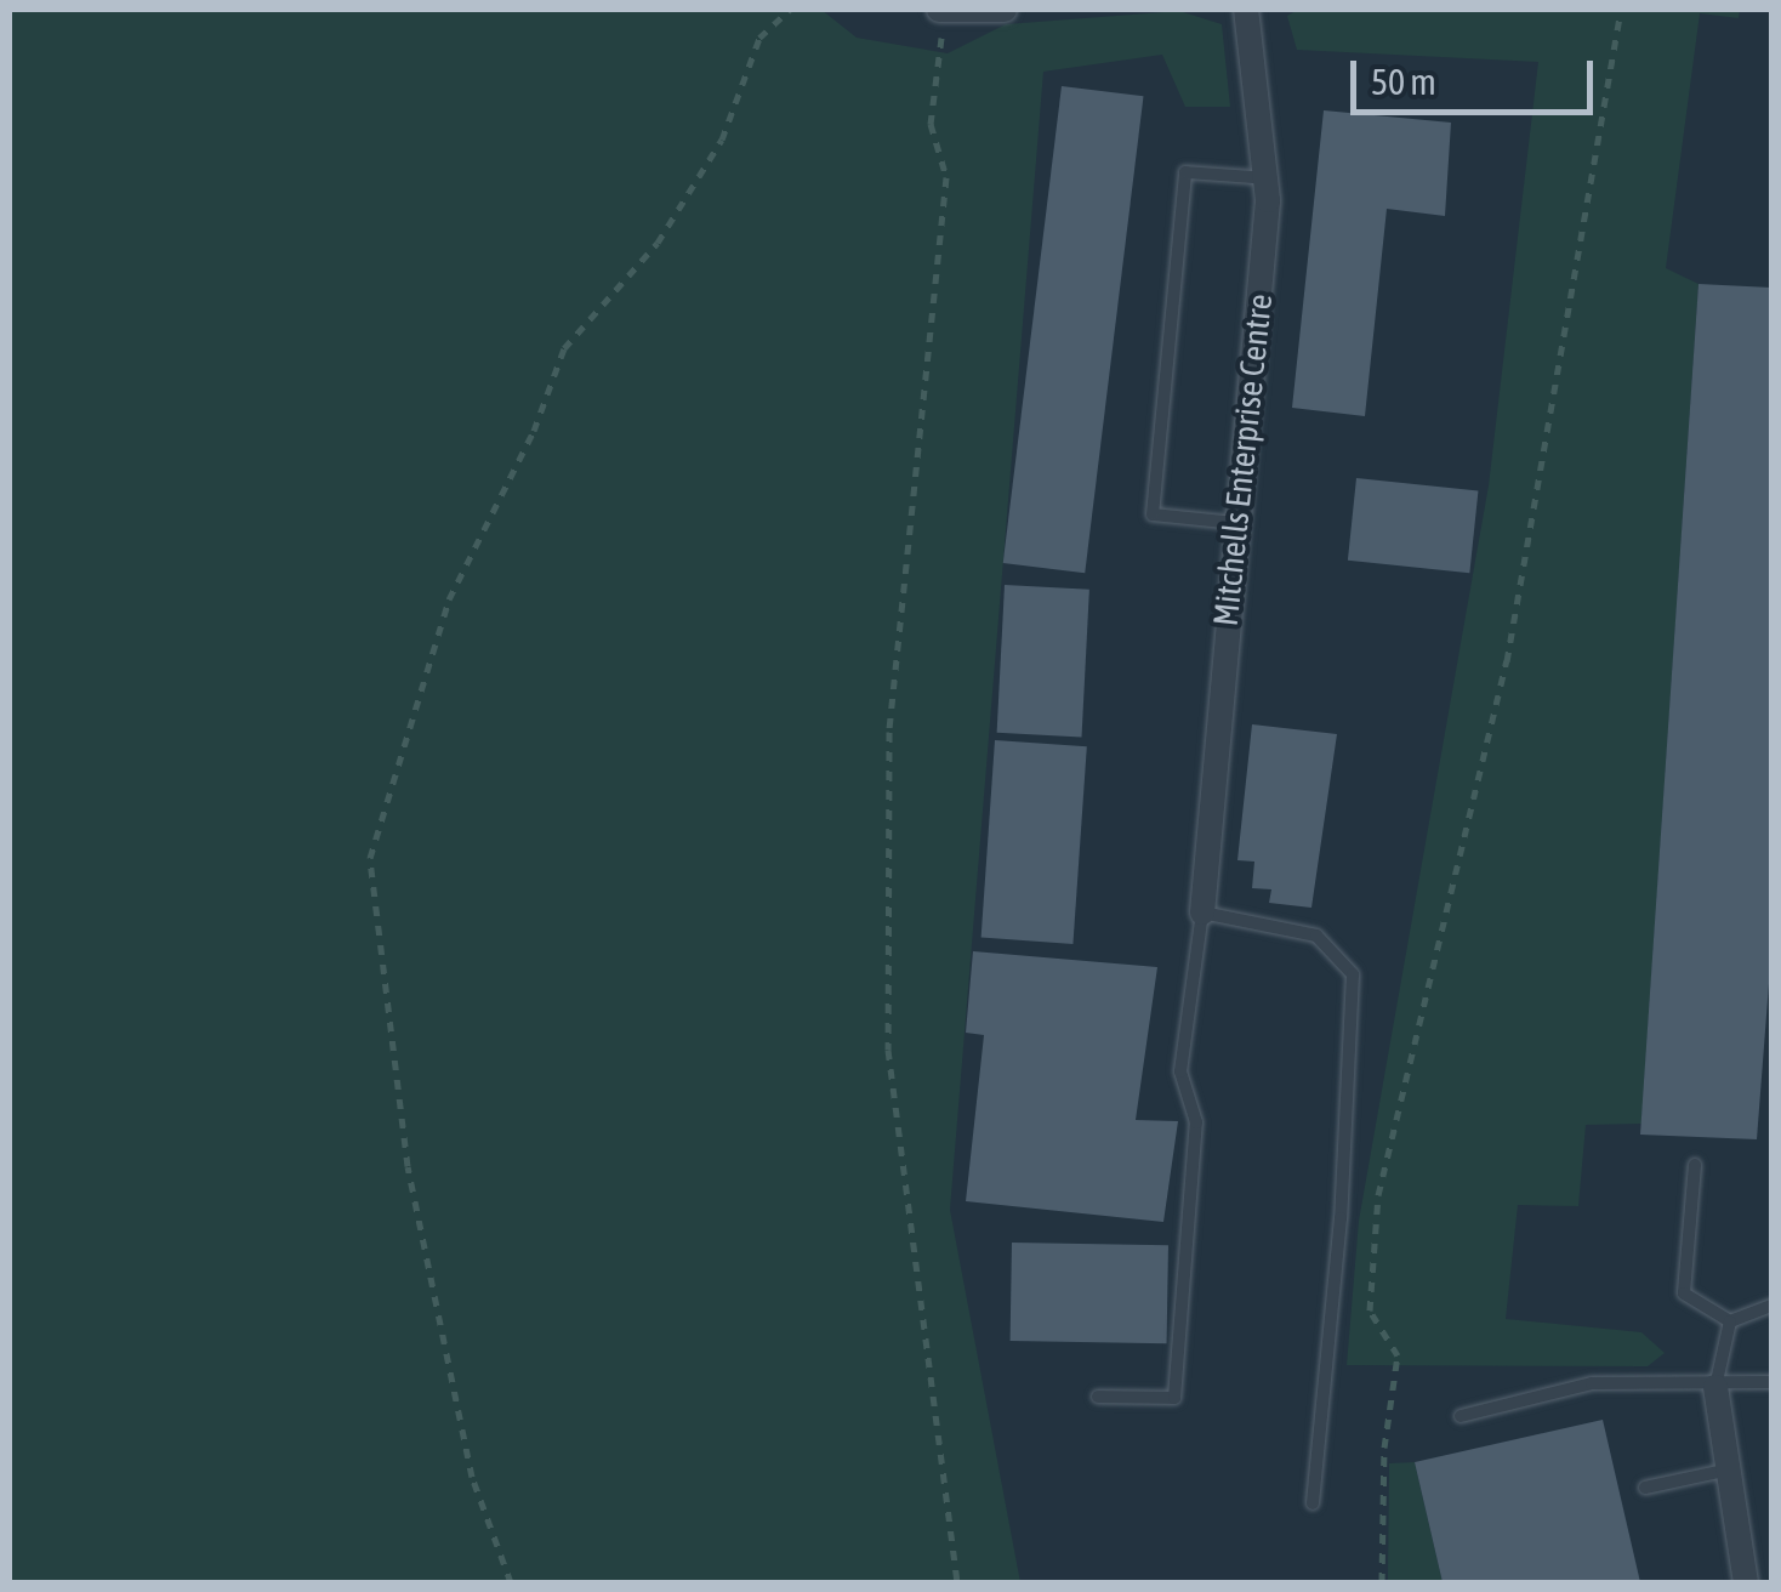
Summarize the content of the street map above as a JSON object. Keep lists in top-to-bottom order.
{
  "streets": {
    "street": ["Mitchells Enterprise Centre"]
  },
  "scale_bar": "50 m"
}
